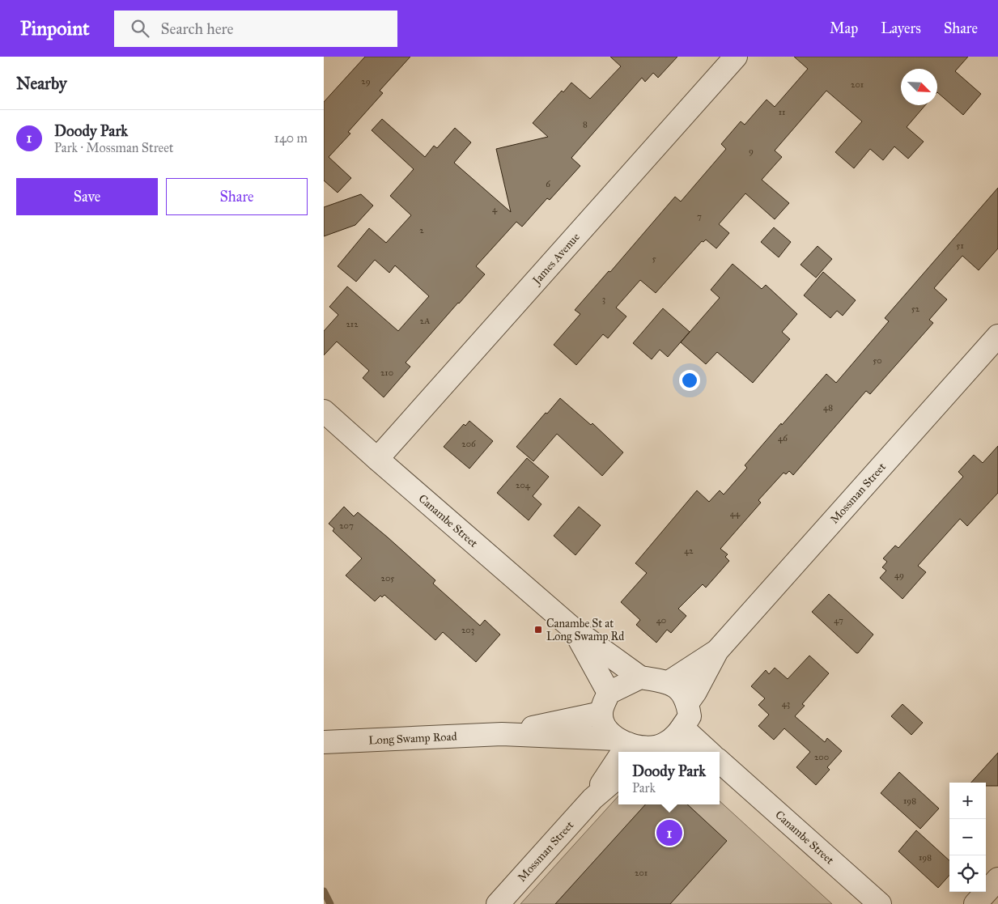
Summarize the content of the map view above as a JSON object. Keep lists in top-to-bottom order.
{
  "streets": {
    "street": [
      "James Avenue",
      "Mossman Street",
      "Canambe Street",
      "Long Swamp Road"
    ]
  },
  "crossings": [
    ["James Avenue", "Canambe Street"],
    ["Mossman Street", "Canambe Street"],
    ["Mossman Street", "Long Swamp Road"],
    ["Canambe Street", "Long Swamp Road"]
  ],
  "places": {
    "transit": ["Canambe St at Long Swamp Rd"]
  },
  "house_numbers": [
    "29",
    "201",
    "11",
    "8",
    "9",
    "6",
    "4",
    "7",
    "2",
    "51",
    "5",
    "3",
    "52",
    "2A",
    "212",
    "50",
    "210",
    "48",
    "46",
    "206",
    "204",
    "44",
    "207",
    "42",
    "49",
    "205",
    "40",
    "47",
    "203",
    "43",
    "200",
    "198",
    "198",
    "201"
  ],
  "north": "bottom right",
  "page": {
    "header": "Pinpoint",
    "search": "Search here",
    "nav": ["Map", "Layers", "Share"],
    "heading": "Nearby",
    "list": [
      {
        "mark": "1",
        "name": "Doody Park",
        "note": "Park · Mossman Street",
        "value": "140 m"
      }
    ],
    "buttons": ["Save", "Share"],
    "popup": ["Doody Park", "Park"],
    "map_buttons": ["+", "−"],
    "pins": "1"
  }
}
